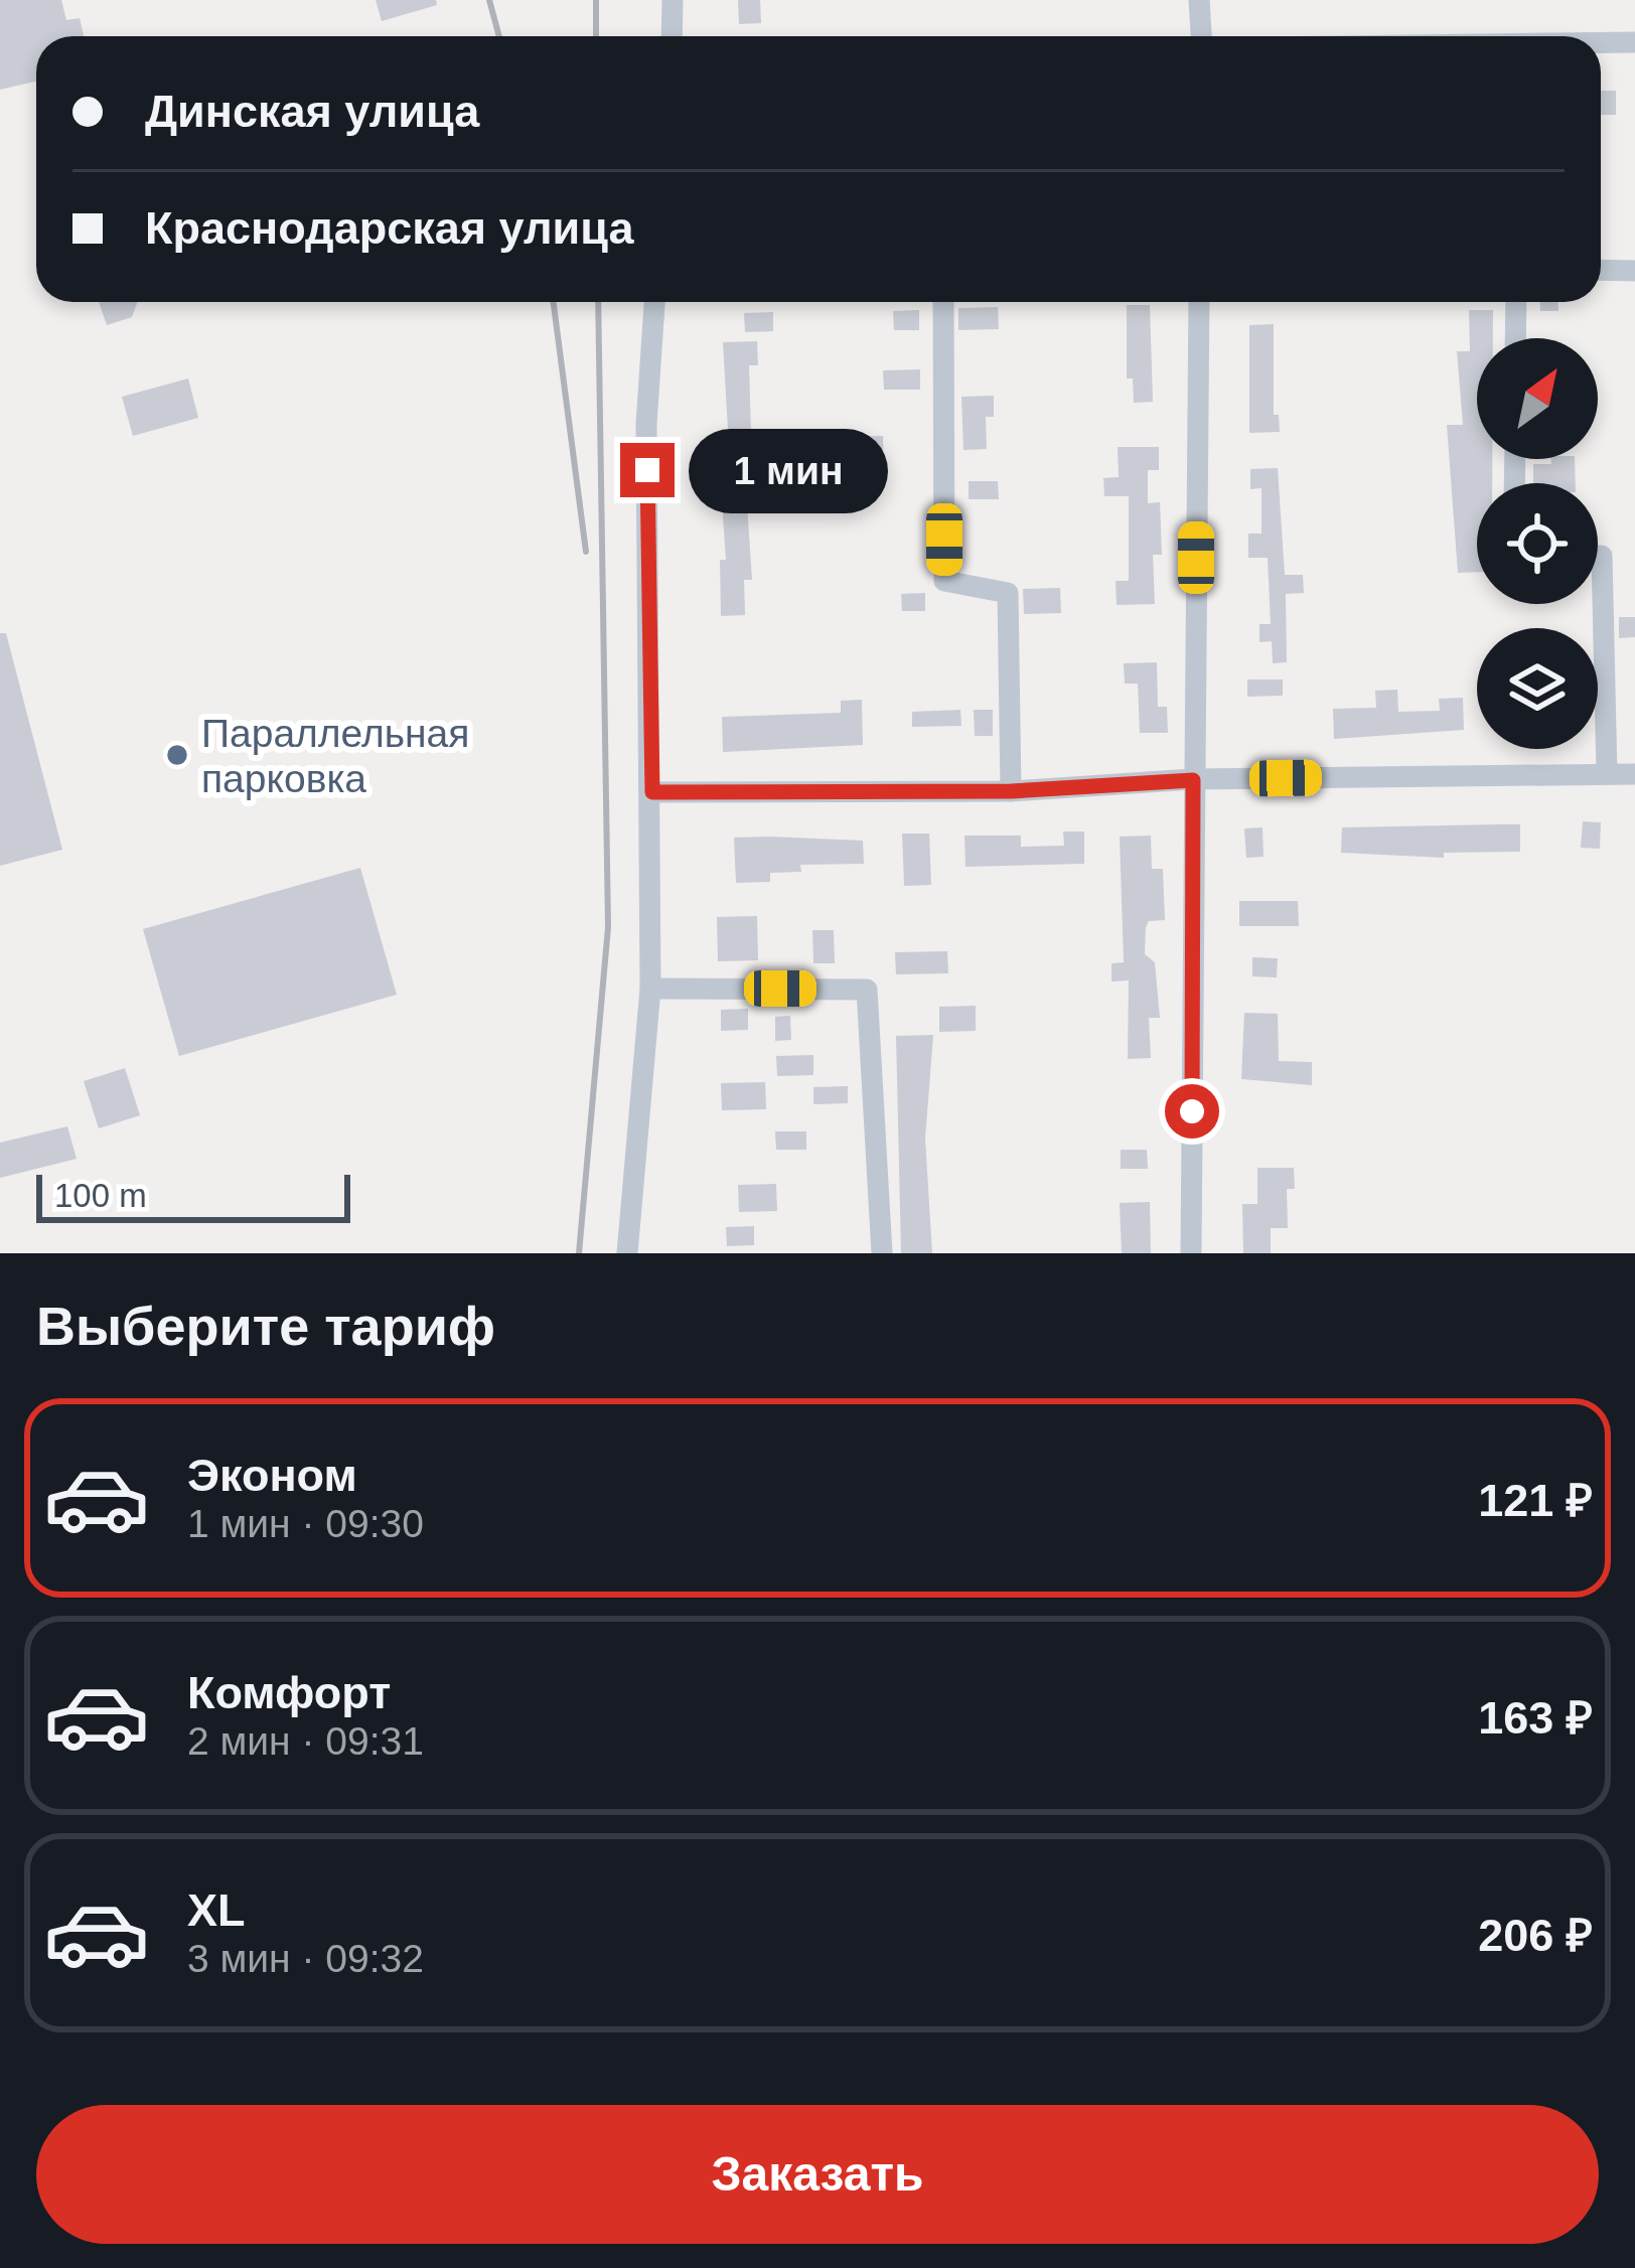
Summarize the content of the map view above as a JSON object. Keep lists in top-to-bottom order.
{
  "places": ["Параллельная парковка"],
  "scale_bar": "100 m",
  "north": "top right",
  "page": {
    "banner": ["Динская улица", "Краснодарская улица"],
    "bubble": "1 мин",
    "scale": "100 m",
    "heading": "Выберите тариф",
    "list": [
      {
        "name": "Эконом",
        "note": "1 мин · 09:30",
        "value": "121 ₽"
      },
      {
        "name": "Комфорт",
        "note": "2 мин · 09:31",
        "value": "163 ₽"
      },
      {
        "name": "XL",
        "note": "3 мин · 09:32",
        "value": "206 ₽"
      }
    ],
    "buttons": "Заказать"
  }
}
